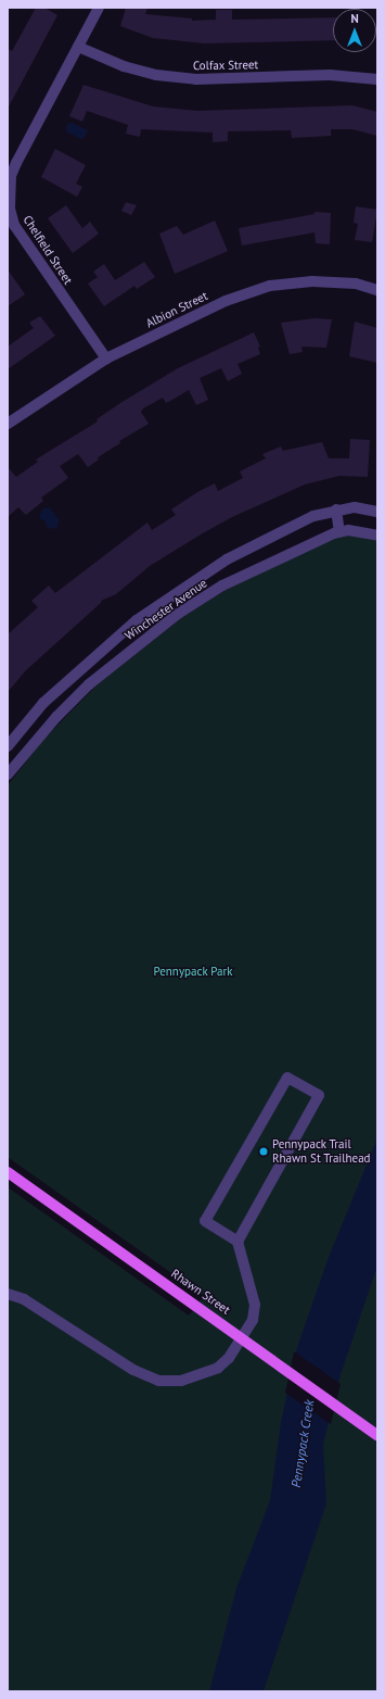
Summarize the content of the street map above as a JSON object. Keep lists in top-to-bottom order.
{
  "streets": {
    "main road": ["Rhawn Street"],
    "street": [
      "Colfax Street",
      "Chelfield Street",
      "Albion Street",
      "Winchester Avenue"
    ]
  },
  "crossings": [
    ["Colfax Street", "Chelfield Street"],
    ["Chelfield Street", "Albion Street"]
  ],
  "water": ["Pennypack Creek"],
  "parks": ["Pennypack Park"],
  "places": ["Pennypack Trail Rhawn St Trailhead"],
  "north": "top"
}
